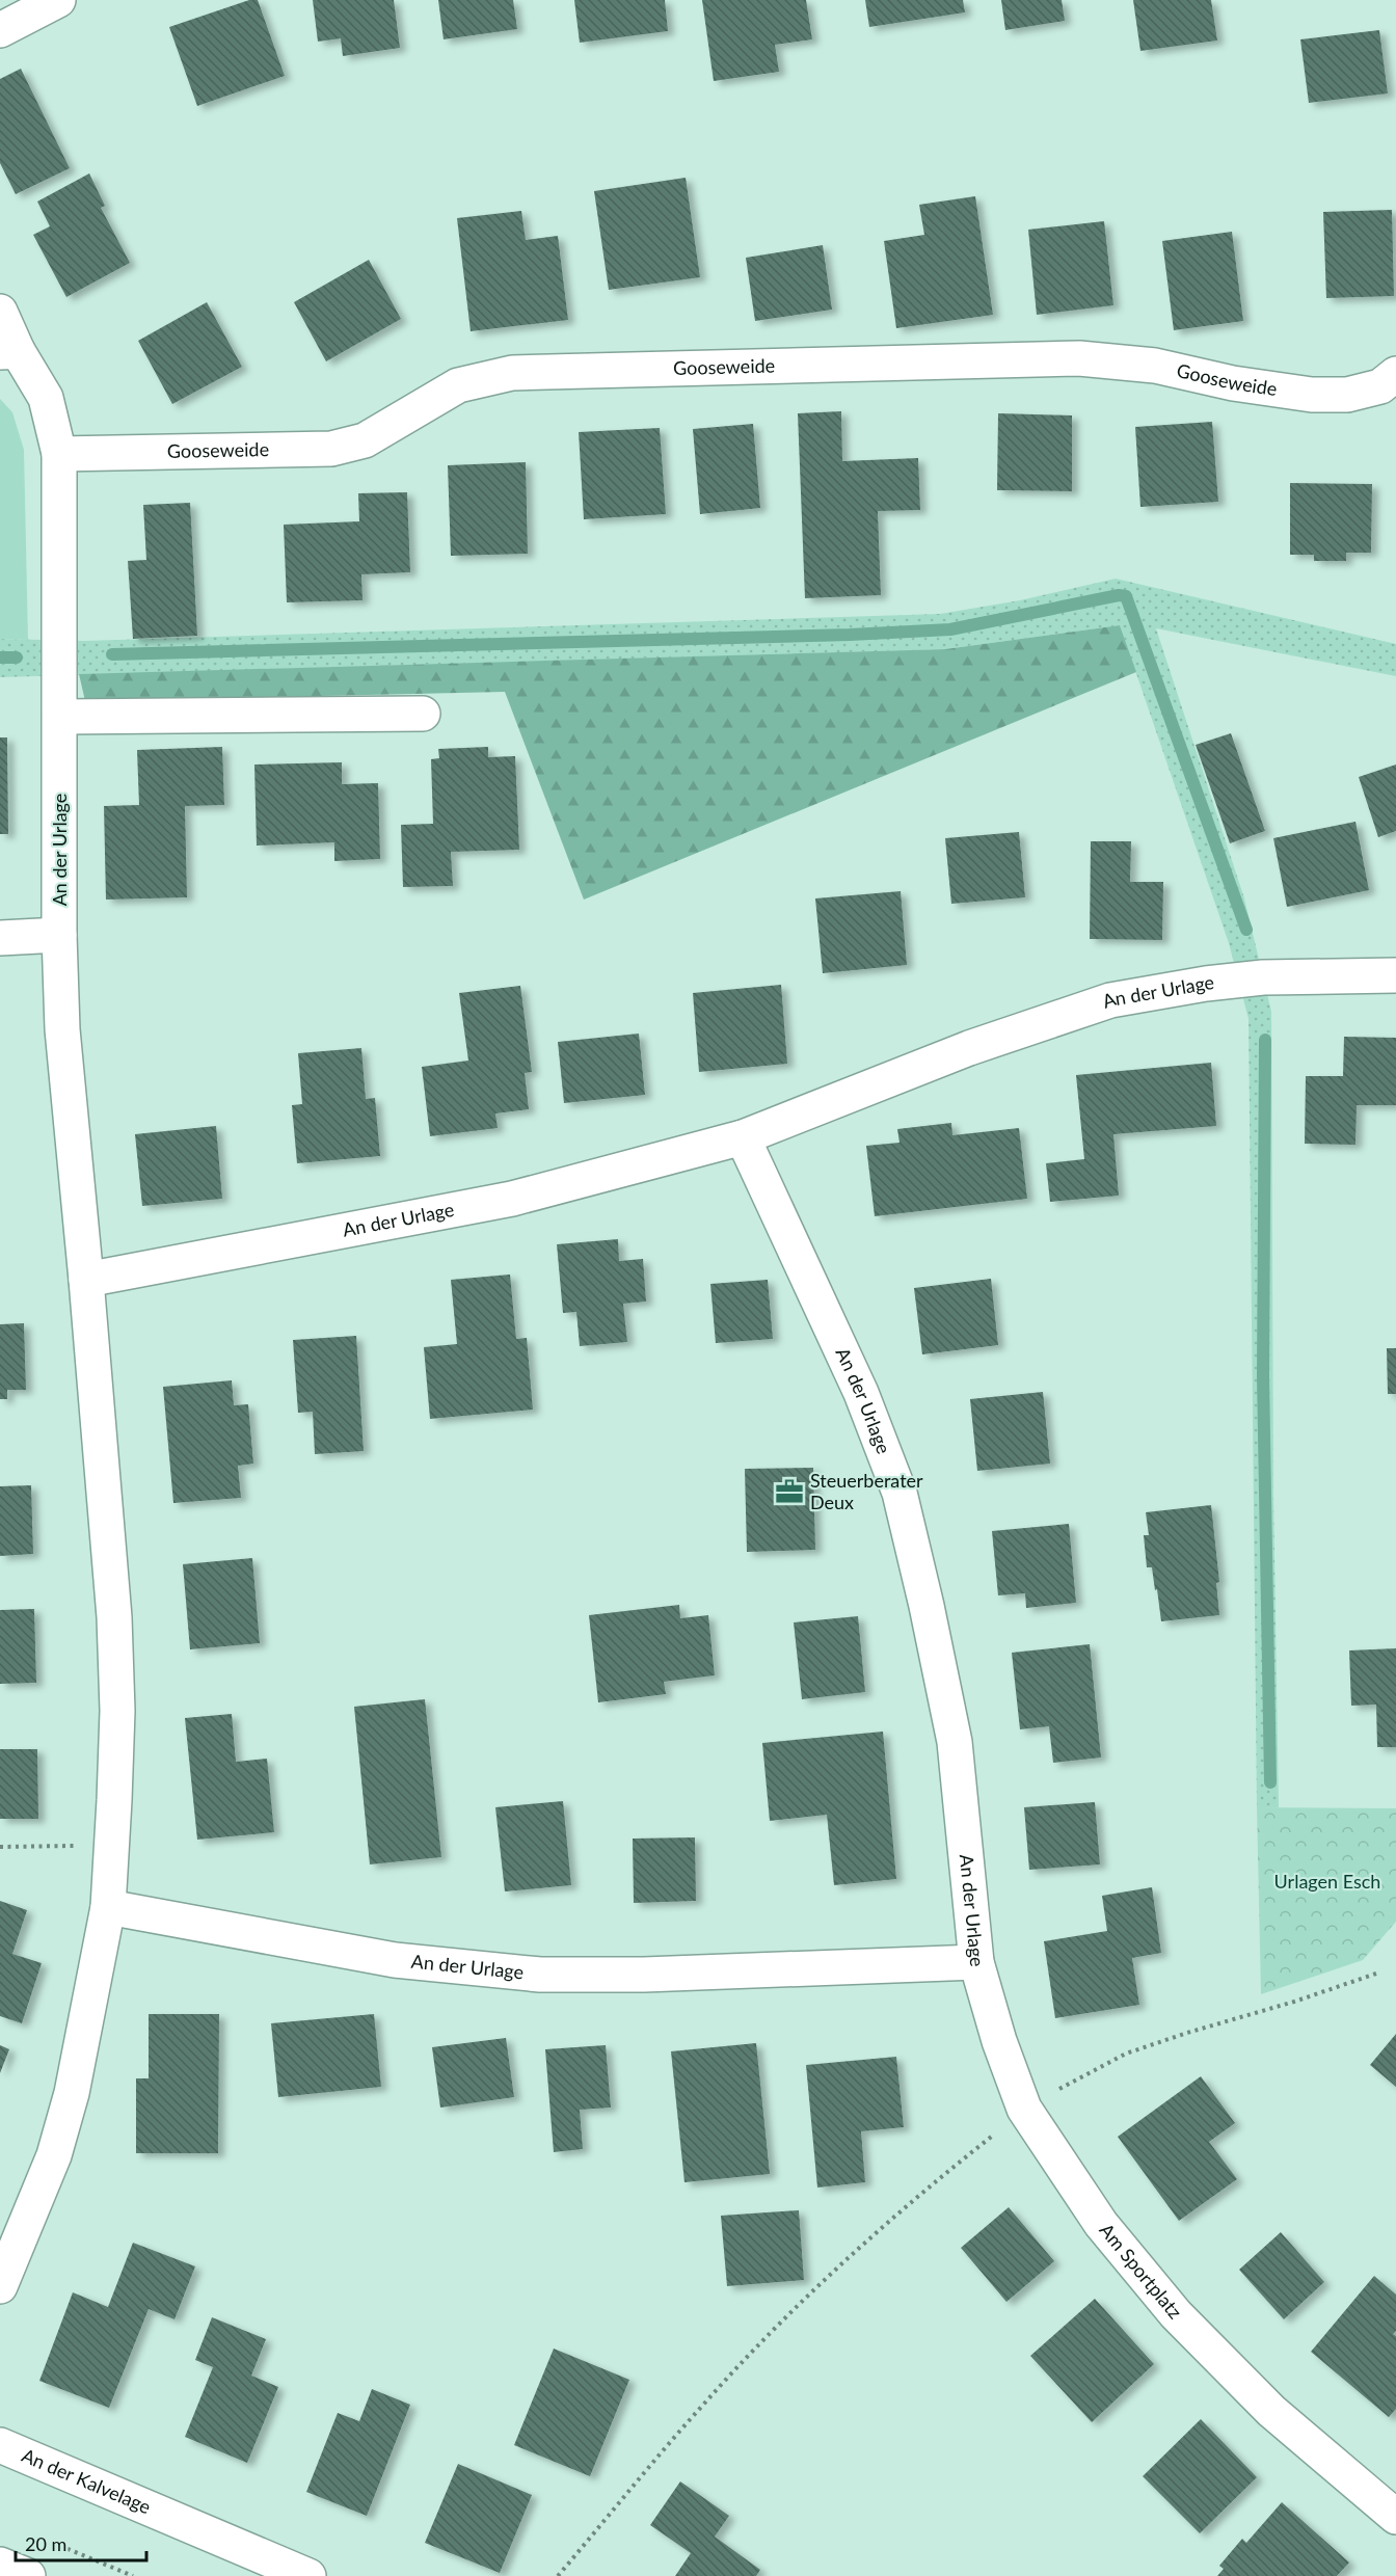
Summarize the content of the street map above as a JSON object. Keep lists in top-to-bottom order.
{
  "streets": {
    "street": [
      "Gooseweide",
      "An der Urlage",
      "Am Sportplatz",
      "An der Kalvelage"
    ]
  },
  "crossings": [
    ["Gooseweide", "An der Urlage"],
    ["An der Urlage", "Am Sportplatz"]
  ],
  "parks": ["Urlagen Esch"],
  "places": {
    "office": ["Steuerberater Deux"]
  },
  "scale_bar": "20 m"
}
